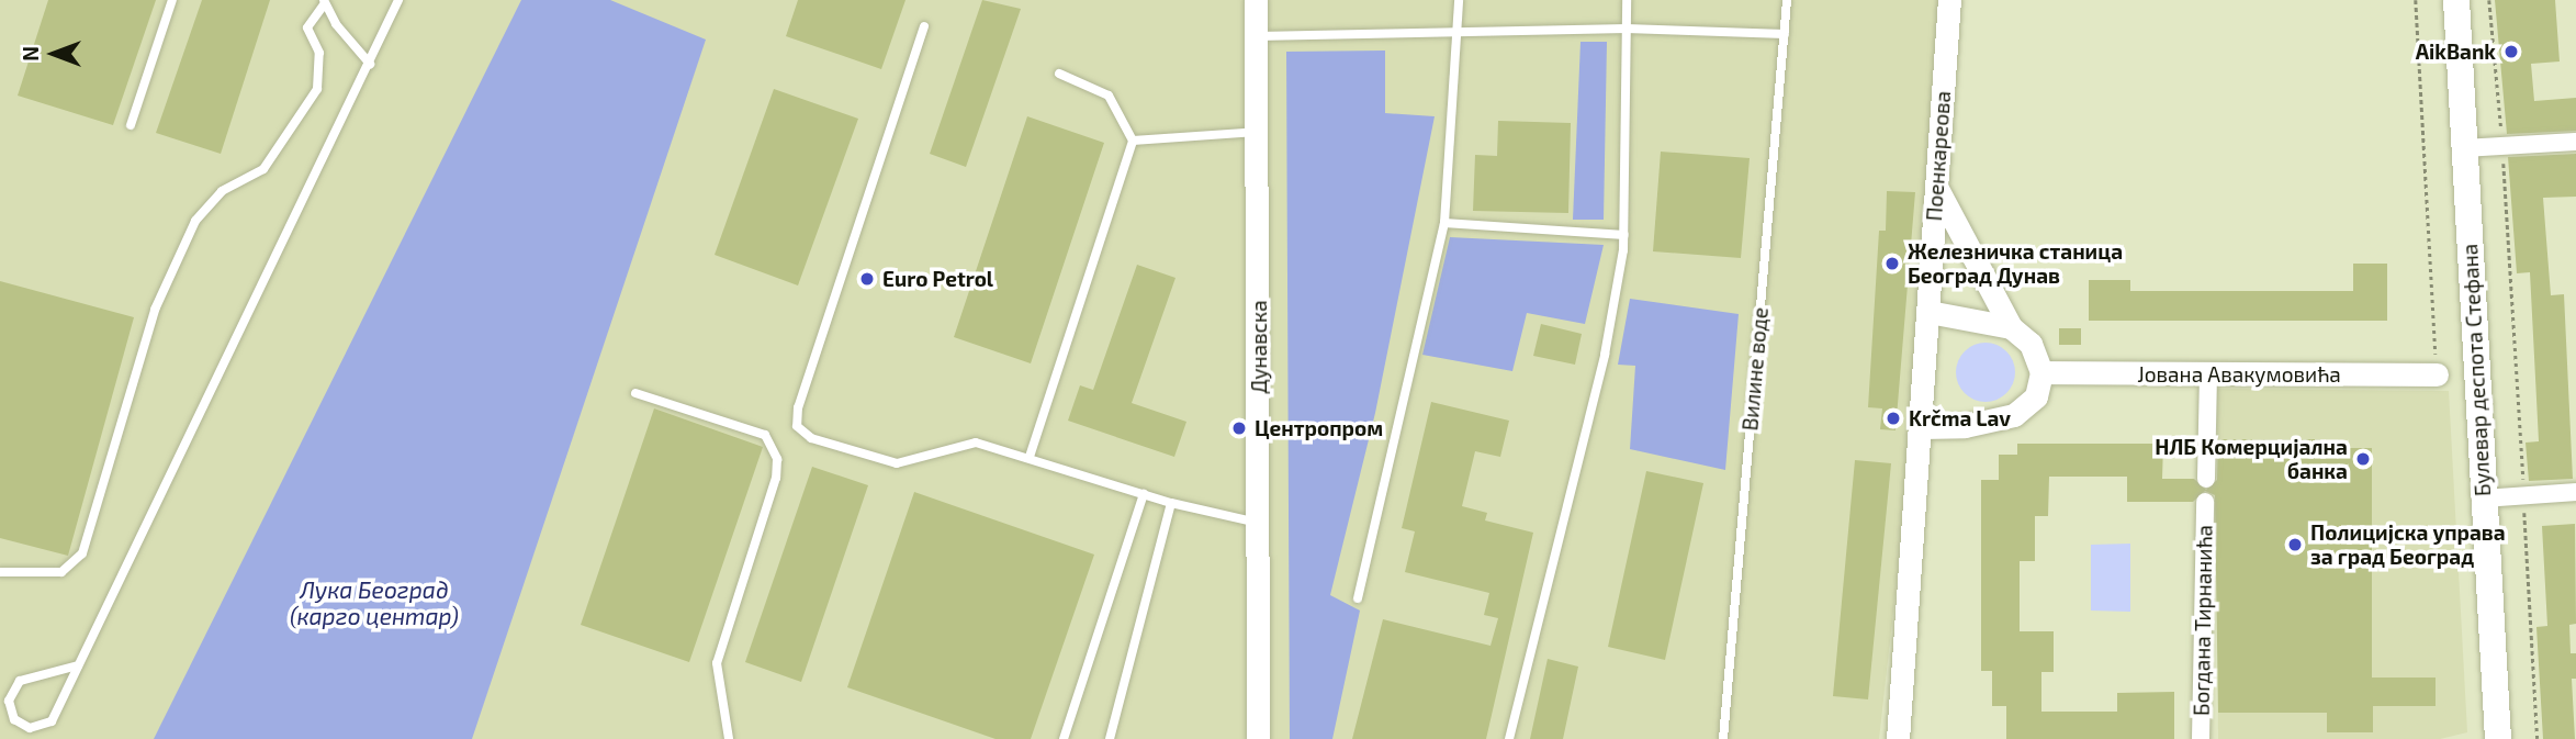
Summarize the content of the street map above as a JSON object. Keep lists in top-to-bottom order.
{
  "streets": {
    "main road": ["Булевар деспота Стефана"],
    "street": [
      "Поенкареова",
      "Дунавска",
      "Јована Авакумовића",
      "Богдана Тирнанића"
    ],
    "lane": ["Вилине воде"]
  },
  "water": ["Лука Београд (карго центар)"],
  "places": [
    "AikBank",
    "Железничка станица Београд Дунав",
    "Euro Petrol",
    "Krčma Lav",
    "Центропром",
    "НЛБ Комерцијална банка",
    "Полицијска управа за град Београд"
  ],
  "north": "left"
}
